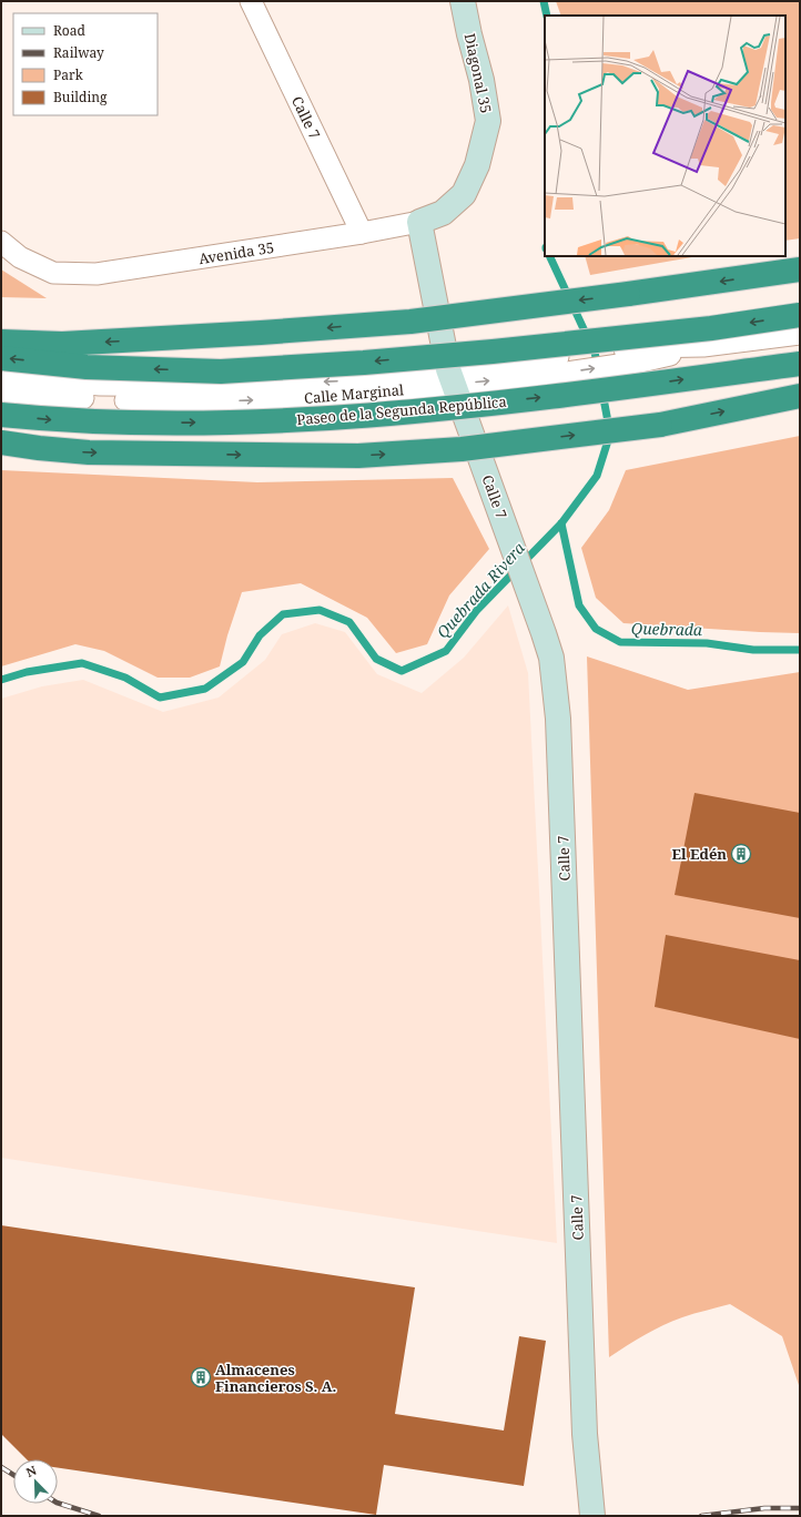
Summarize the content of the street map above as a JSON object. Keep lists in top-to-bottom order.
{
  "streets": {
    "highway": ["Paseo de la Segunda República"],
    "street": [
      "Diagonal 35",
      "Calle 7",
      "Avenida 35",
      "Calle Marginal"
    ]
  },
  "crossings": [
    ["Diagonal 35", "Calle 7"],
    ["Diagonal 35", "Avenida 35"],
    ["Calle 7", "Avenida 35"],
    ["Calle 7", "Calle Marginal"]
  ],
  "water": ["Quebrada Rivera", "Quebrada"],
  "places": {
    "building": ["El Edén", "Almacenes Financieros S. A."]
  },
  "legend": [
    "Road",
    "Railway",
    "Park",
    "Building"
  ],
  "north": "top left"
}
